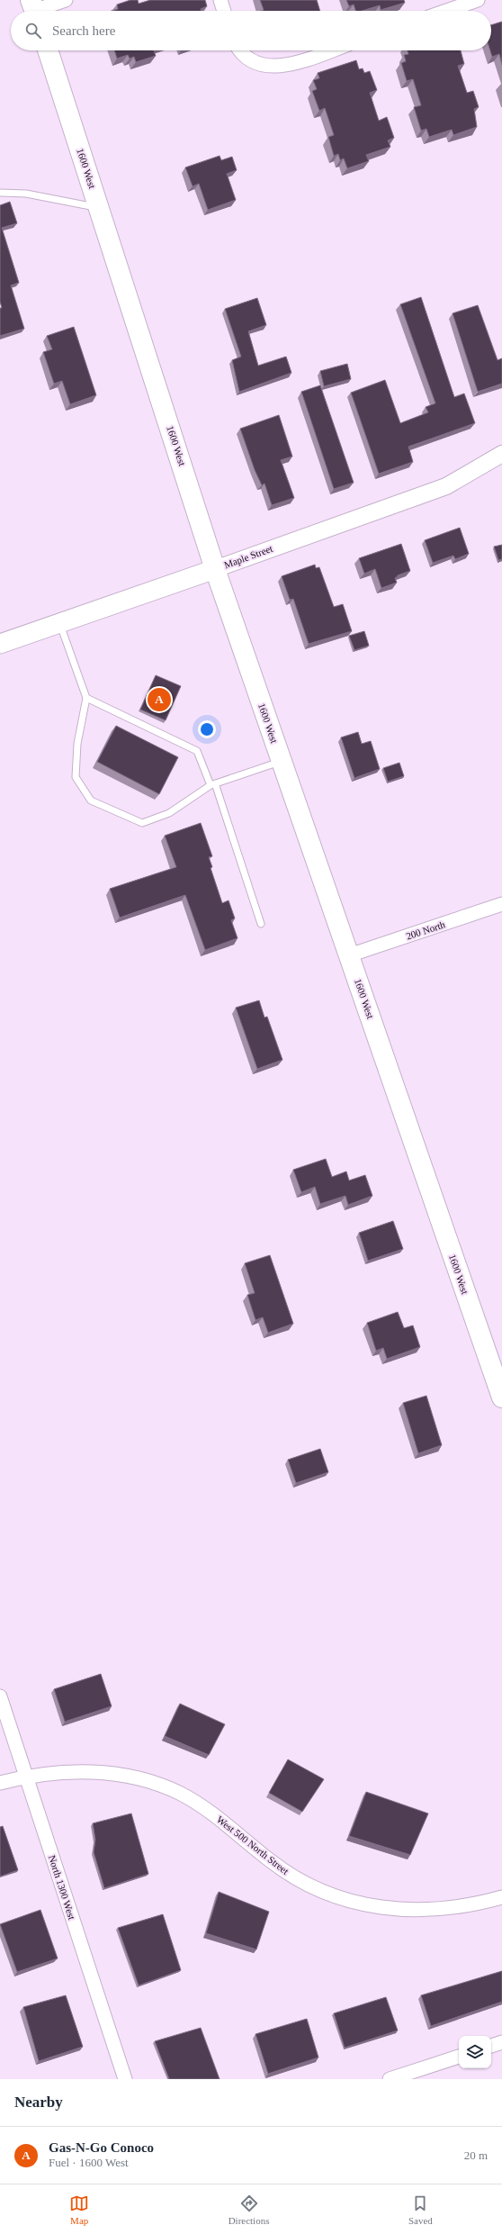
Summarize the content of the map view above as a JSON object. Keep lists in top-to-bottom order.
{
  "streets": {
    "main road": ["1600 West", "Maple Street"],
    "street": ["200 North", "West 500 North Street", "North 1300 West"]
  },
  "crossings": [
    ["1600 West", "Maple Street"],
    ["1600 West", "200 North"],
    ["West 500 North Street", "North 1300 West"]
  ],
  "page": {
    "search": "Search here",
    "pins": "A",
    "heading": "Nearby",
    "list": [
      {
        "mark": "A",
        "name": "Gas-N-Go Conoco",
        "note": "Fuel · 1600 West",
        "value": "20 m"
      }
    ],
    "nav": ["Map", "Directions", "Saved"]
  }
}
